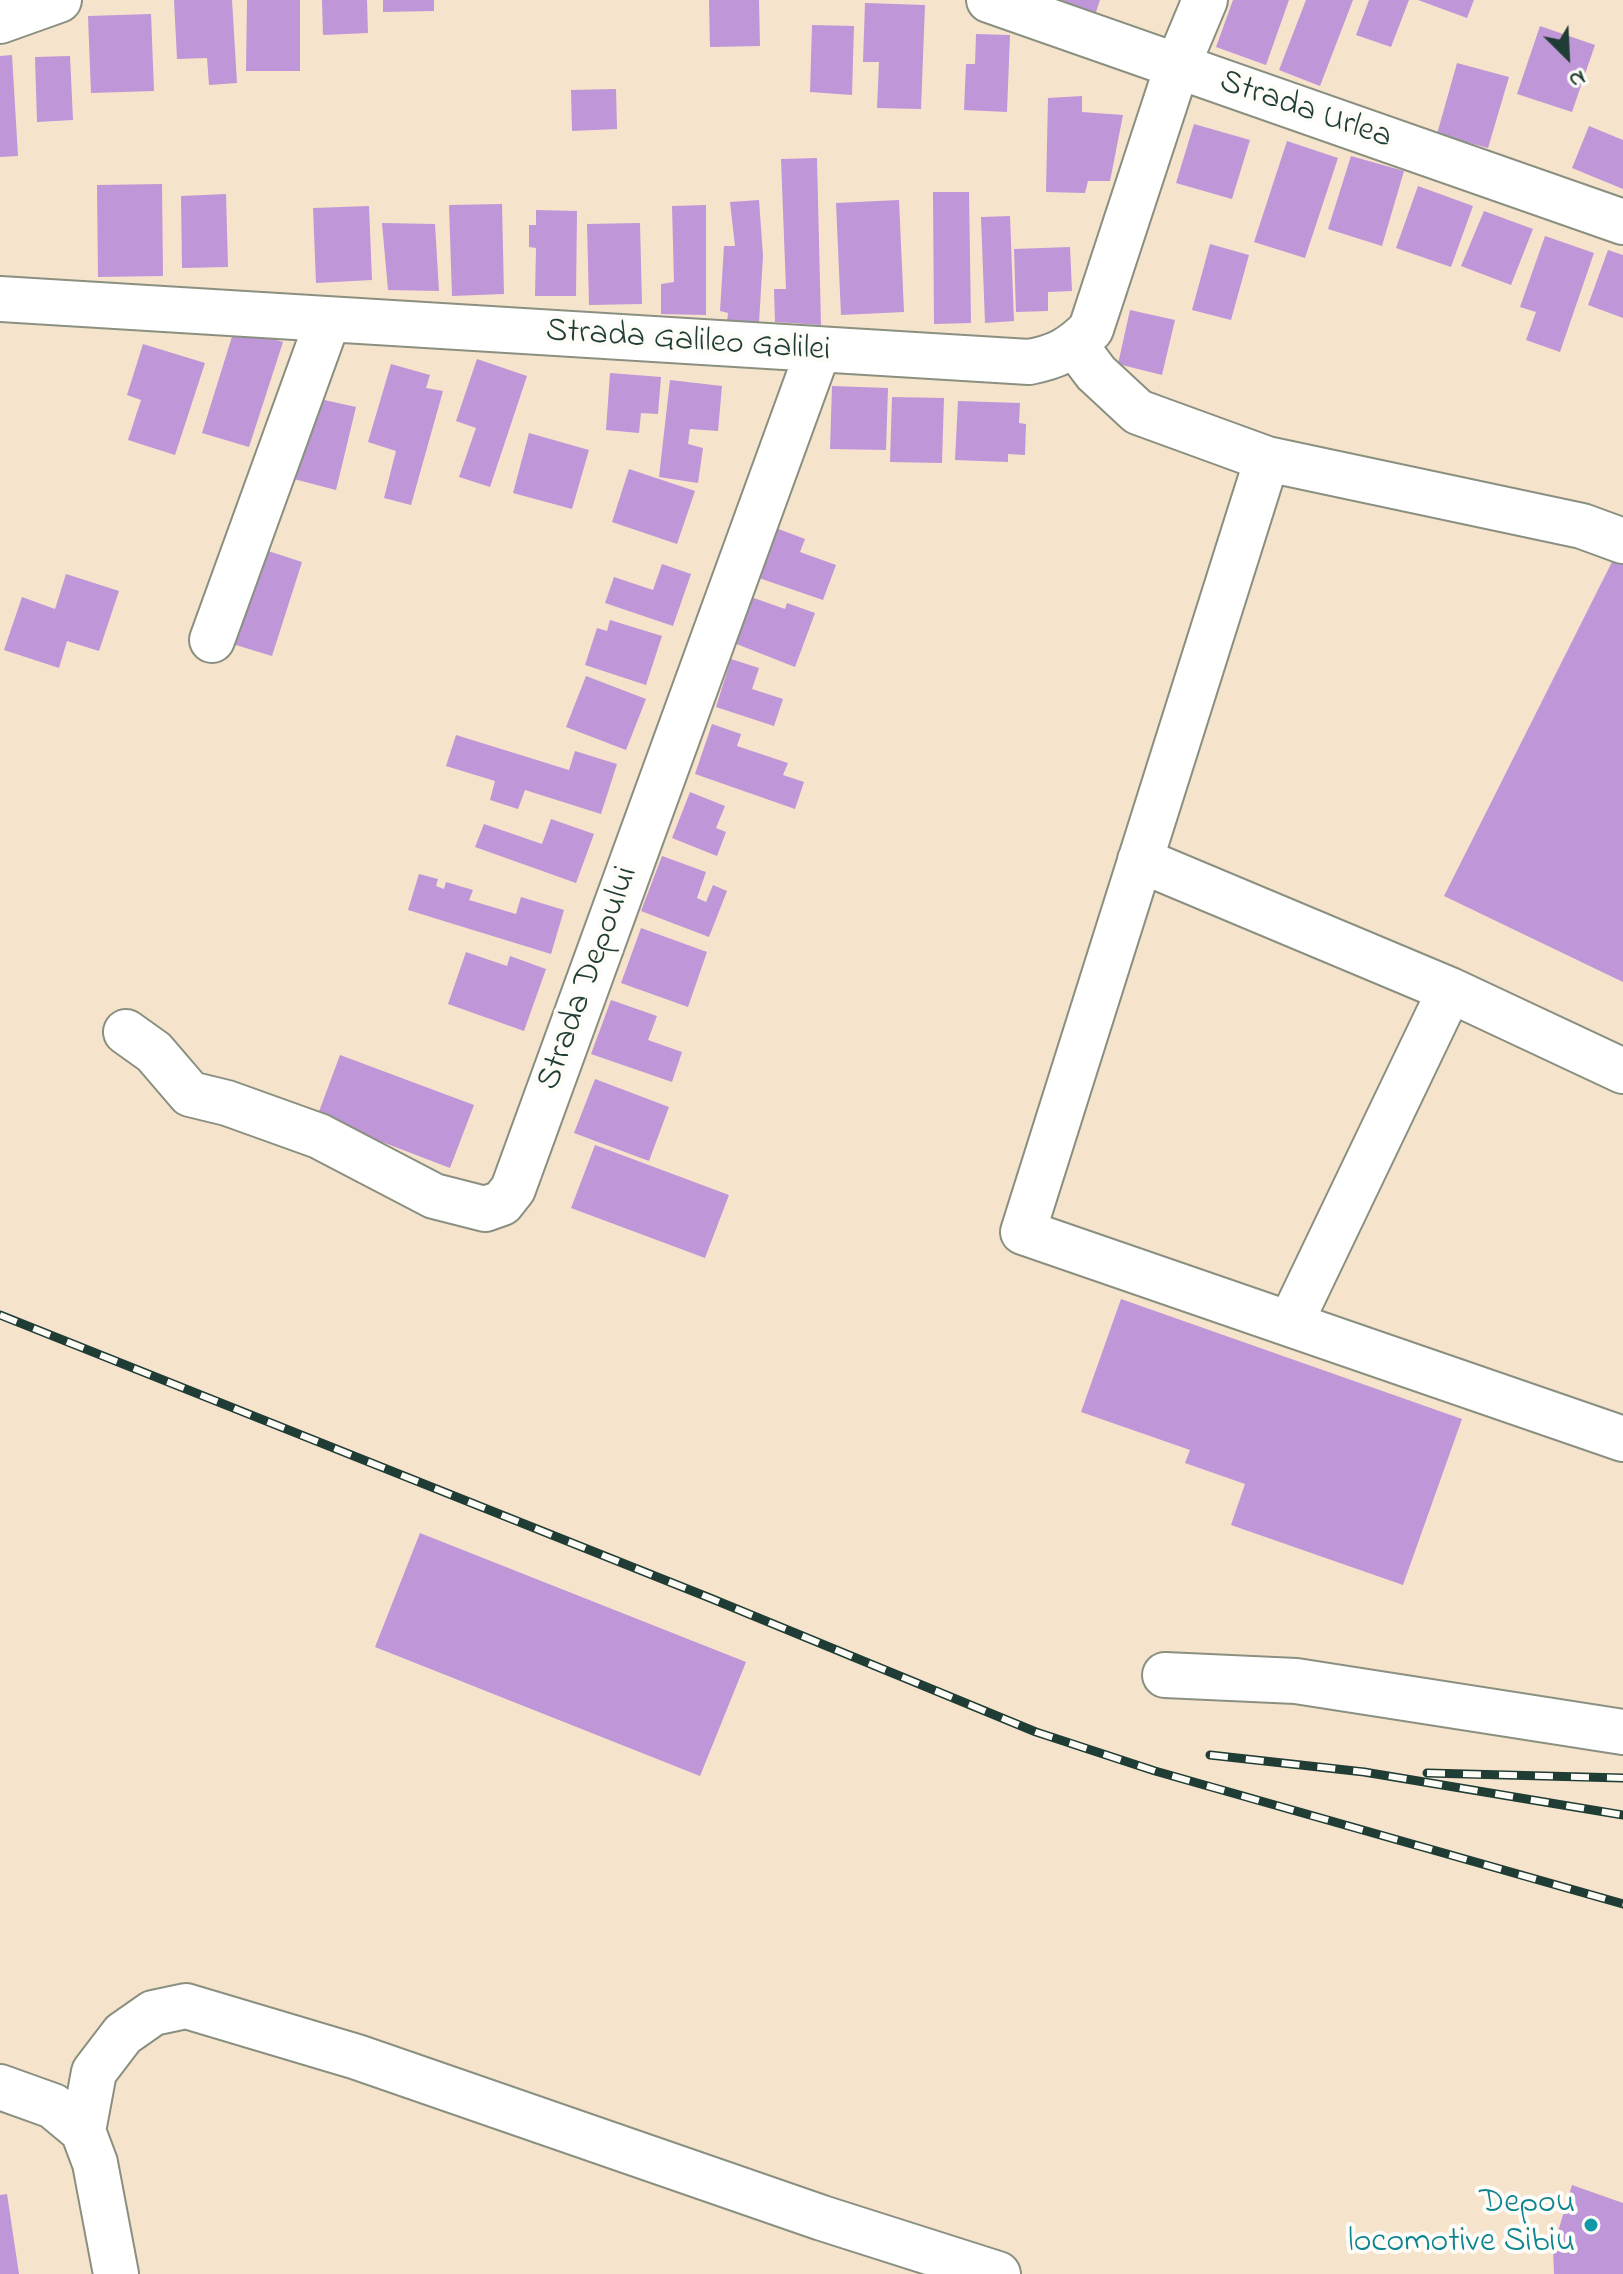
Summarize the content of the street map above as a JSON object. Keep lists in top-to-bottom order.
{
  "streets": {
    "street": ["Strada Urlea", "Strada Galileo Galilei", "Strada Depoului"]
  },
  "crossings": [
    ["Strada Galileo Galilei", "Strada Depoului"]
  ],
  "places": ["Depou locomotive Sibiu"],
  "north": "bottom right"
}
